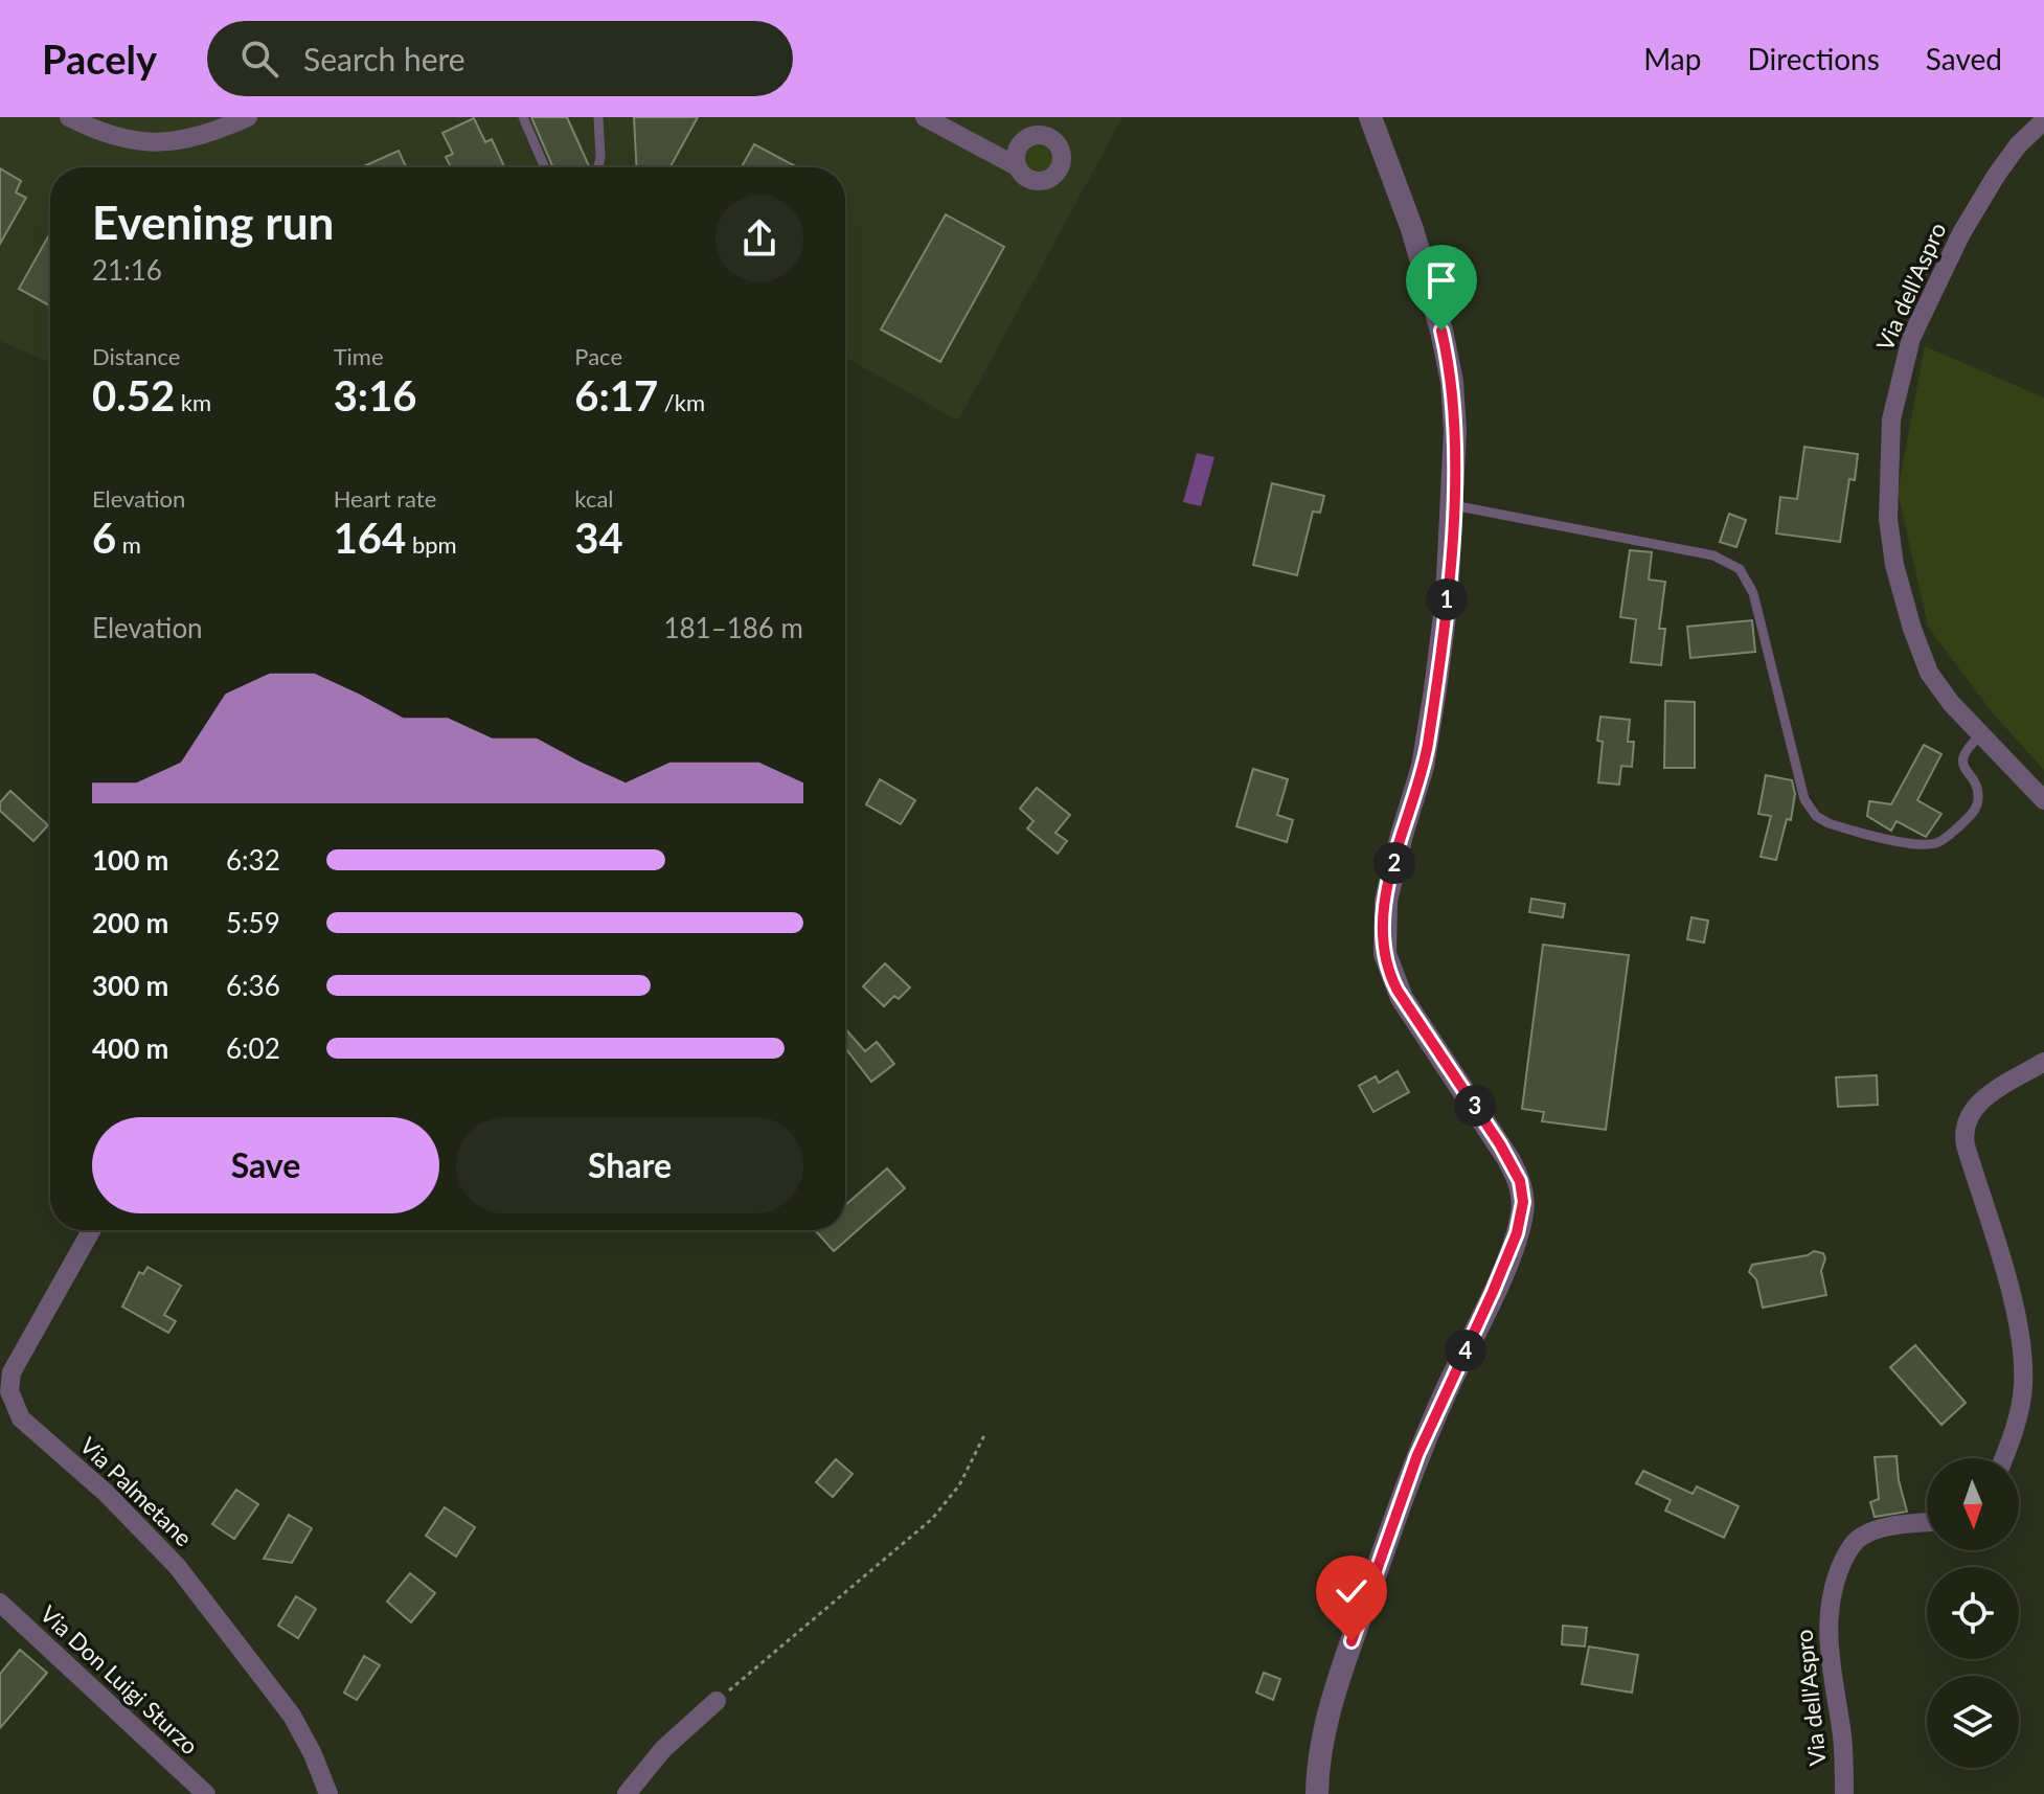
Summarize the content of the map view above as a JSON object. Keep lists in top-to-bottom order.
{
  "streets": {
    "street": ["Via dell'Aspro", "Via Palmetane", "Via Don Luigi Sturzo"]
  },
  "north": "bottom",
  "page": {
    "header": "Pacely",
    "search": "Search here",
    "nav": ["Map", "Directions", "Saved"],
    "heading": ["Evening run", "21:16"],
    "stats": [
      ["Distance", "0.52 km"],
      ["Time", "3:16"],
      ["Pace", "6:17 /km"],
      ["Elevation", "6 m"],
      ["Heart rate", "164 bpm"],
      ["kcal", "34"]
    ],
    "pins": [
      "1",
      "2",
      "3",
      "4"
    ],
    "chart": ["Elevation", "181–186 m"],
    "list": [
      {
        "name": "100 m",
        "note": "6:32"
      },
      {
        "name": "200 m",
        "note": "5:59"
      },
      {
        "name": "300 m",
        "note": "6:36"
      },
      {
        "name": "400 m",
        "note": "6:02"
      }
    ],
    "buttons": ["Save", "Share"]
  }
}
